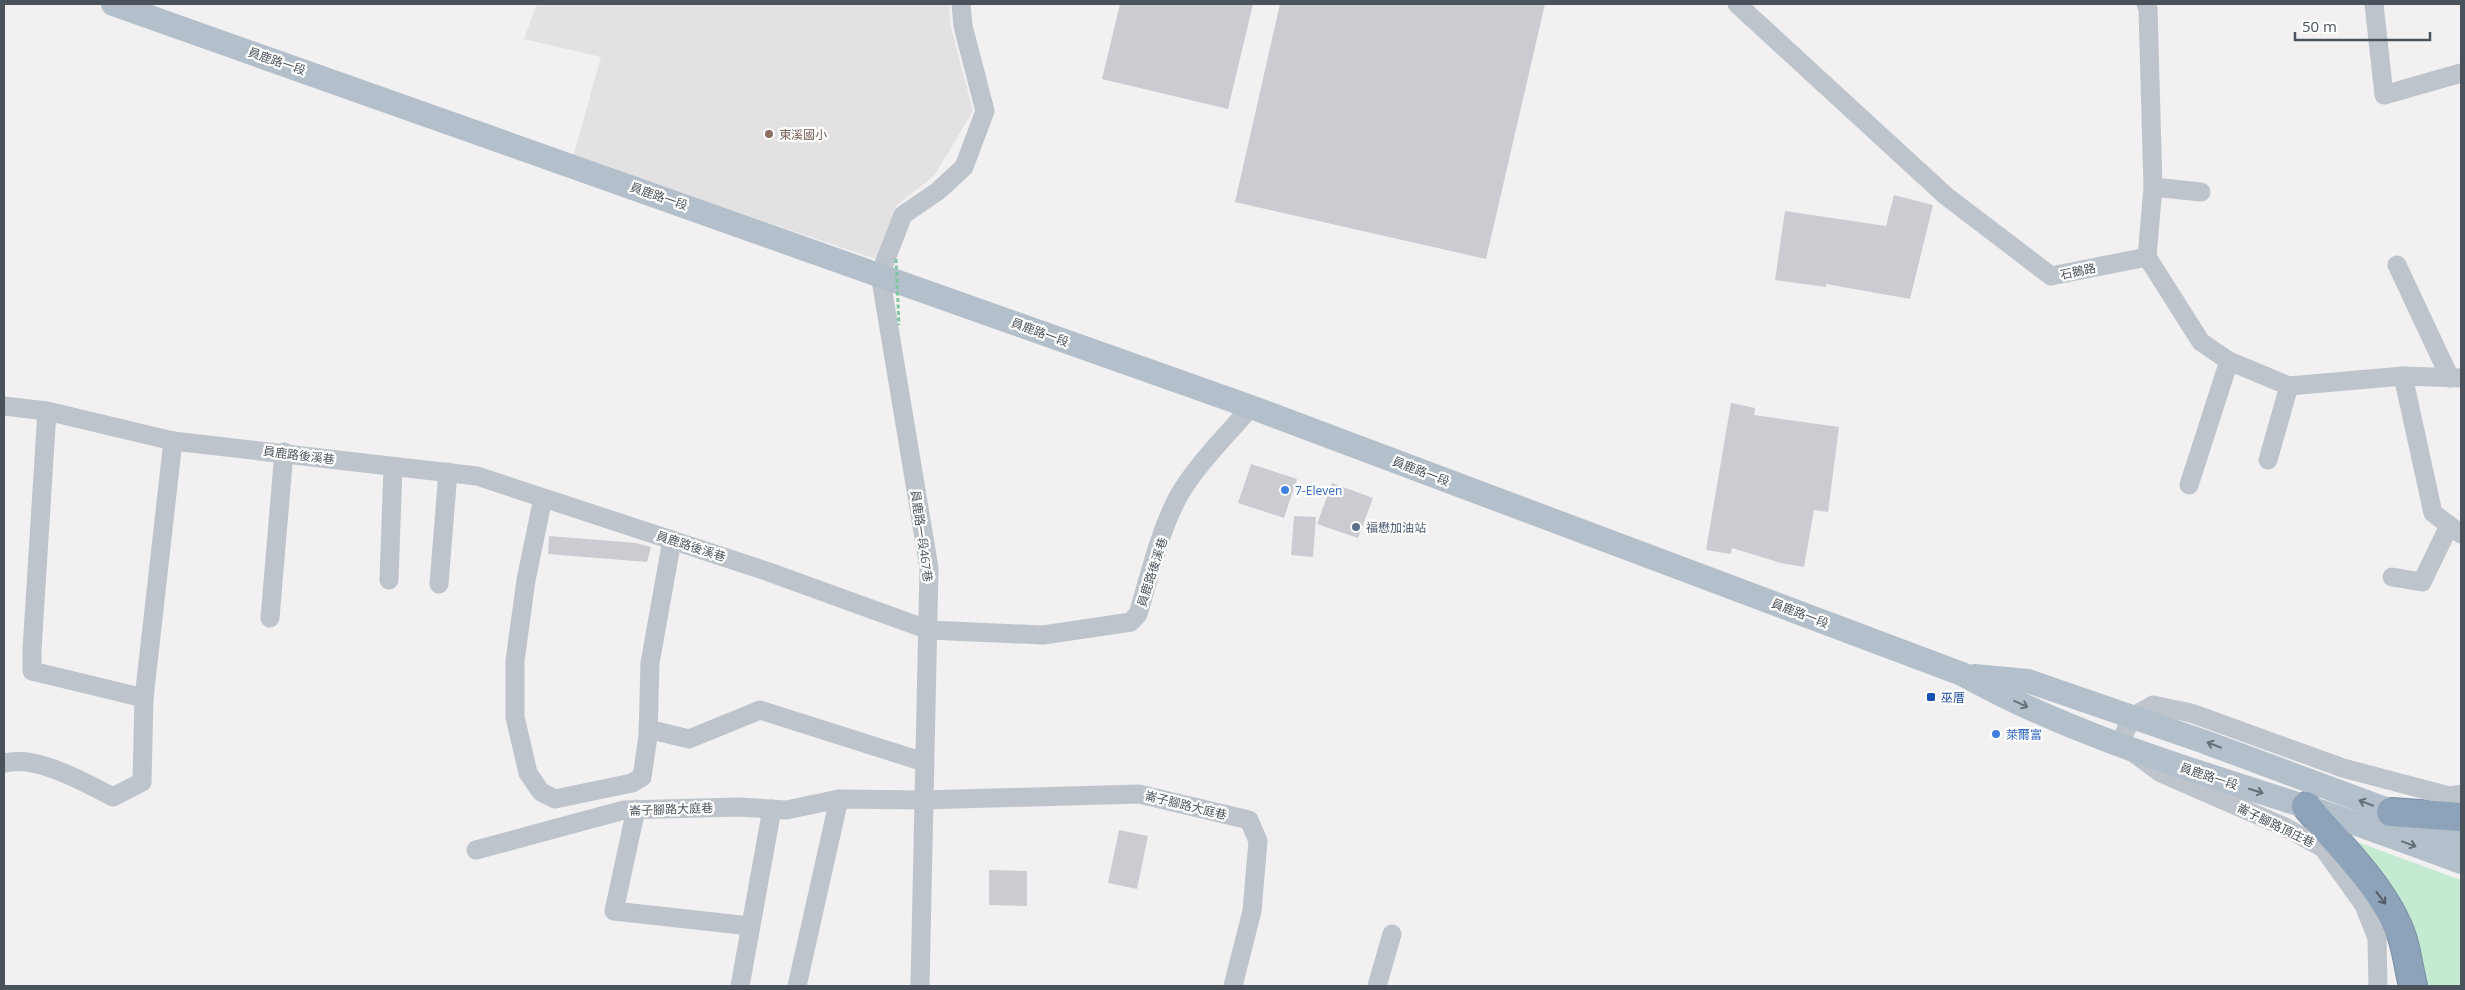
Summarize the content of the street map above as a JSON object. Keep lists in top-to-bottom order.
{
  "streets": {
    "main road": ["員鹿路一段"],
    "street": [
      "石鵝路",
      "員鹿路後溪巷",
      "員鹿路一段467巷",
      "崙子腳路大庭巷",
      "崙子腳路頂庄巷"
    ]
  },
  "crossings": [
    ["員鹿路一段", "員鹿路後溪巷"],
    ["員鹿路一段", "員鹿路一段467巷"],
    ["員鹿路一段", "崙子腳路頂庄巷"],
    ["員鹿路後溪巷", "員鹿路一段467巷"],
    ["員鹿路一段467巷", "崙子腳路大庭巷"]
  ],
  "places": {
    "other": [
      "東溪國小",
      "7-Eleven",
      "福懋加油站",
      "萊爾富"
    ],
    "transit": ["巫厝"]
  },
  "scale_bar": "50 m"
}
